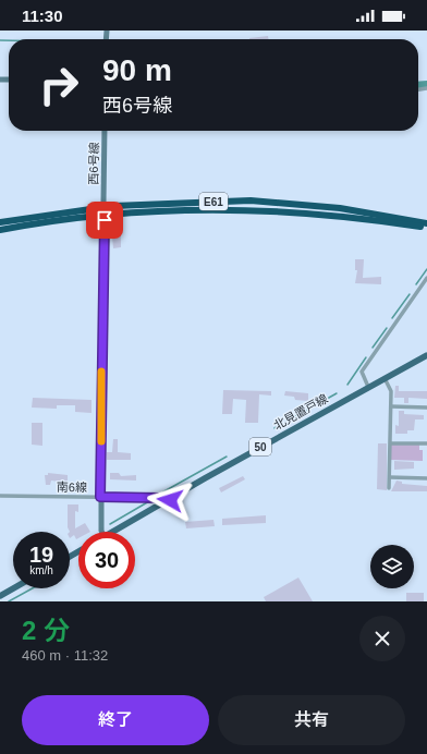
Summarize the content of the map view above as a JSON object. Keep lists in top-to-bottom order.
{
  "streets": {
    "highway": ["E61"],
    "main road": ["北見置戸線", "50"],
    "street": ["西6号線", "南6線"]
  },
  "crossings": [
    ["北見置戸線", "南6線"]
  ],
  "page": {
    "status": "11:30",
    "turn": ["90 m", "西6号線"],
    "speed": "19 km/h",
    "limit": "30",
    "heading": ["2 分", "460 m · 11:32"],
    "buttons": ["終了", "共有"]
  }
}
